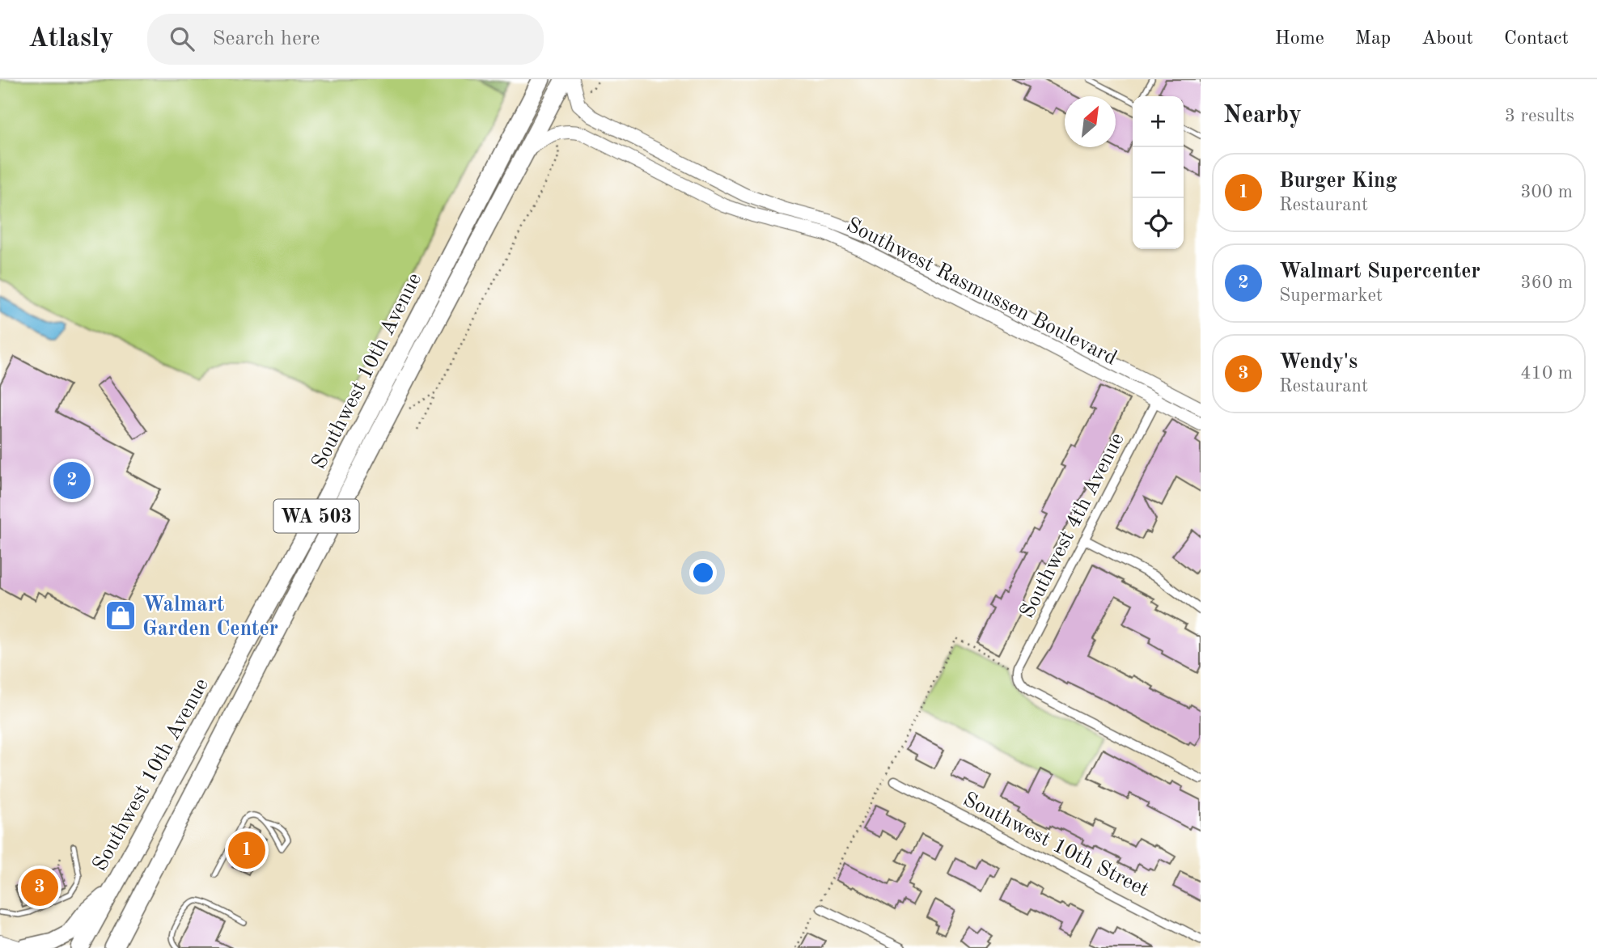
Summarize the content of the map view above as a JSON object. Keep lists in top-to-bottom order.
{
  "streets": {
    "highway": ["Southwest 10th Avenue", "WA 503"],
    "street": ["Southwest Rasmussen Boulevard", "Southwest 4th Avenue", "Southwest 10th Street"]
  },
  "crossings": [
    ["Southwest Rasmussen Boulevard", "Southwest 10th Avenue"],
    ["Southwest Rasmussen Boulevard", "Southwest 4th Avenue"]
  ],
  "places": {
    "shop": ["Walmart Garden Center"]
  },
  "north": "top right",
  "page": {
    "header": "Atlasly",
    "search": "Search here",
    "nav": [
      "Home",
      "Map",
      "About",
      "Contact"
    ],
    "heading": ["Nearby", "3 results"],
    "map_buttons": ["+", "−"],
    "list": [
      {
        "mark": "1",
        "name": "Burger King",
        "note": "Restaurant",
        "value": "300 m"
      },
      {
        "mark": "2",
        "name": "Walmart Supercenter",
        "note": "Supermarket",
        "value": "360 m"
      },
      {
        "mark": "3",
        "name": "Wendy's",
        "note": "Restaurant",
        "value": "410 m"
      }
    ],
    "pins": ["2", "1", "3"]
  }
}
